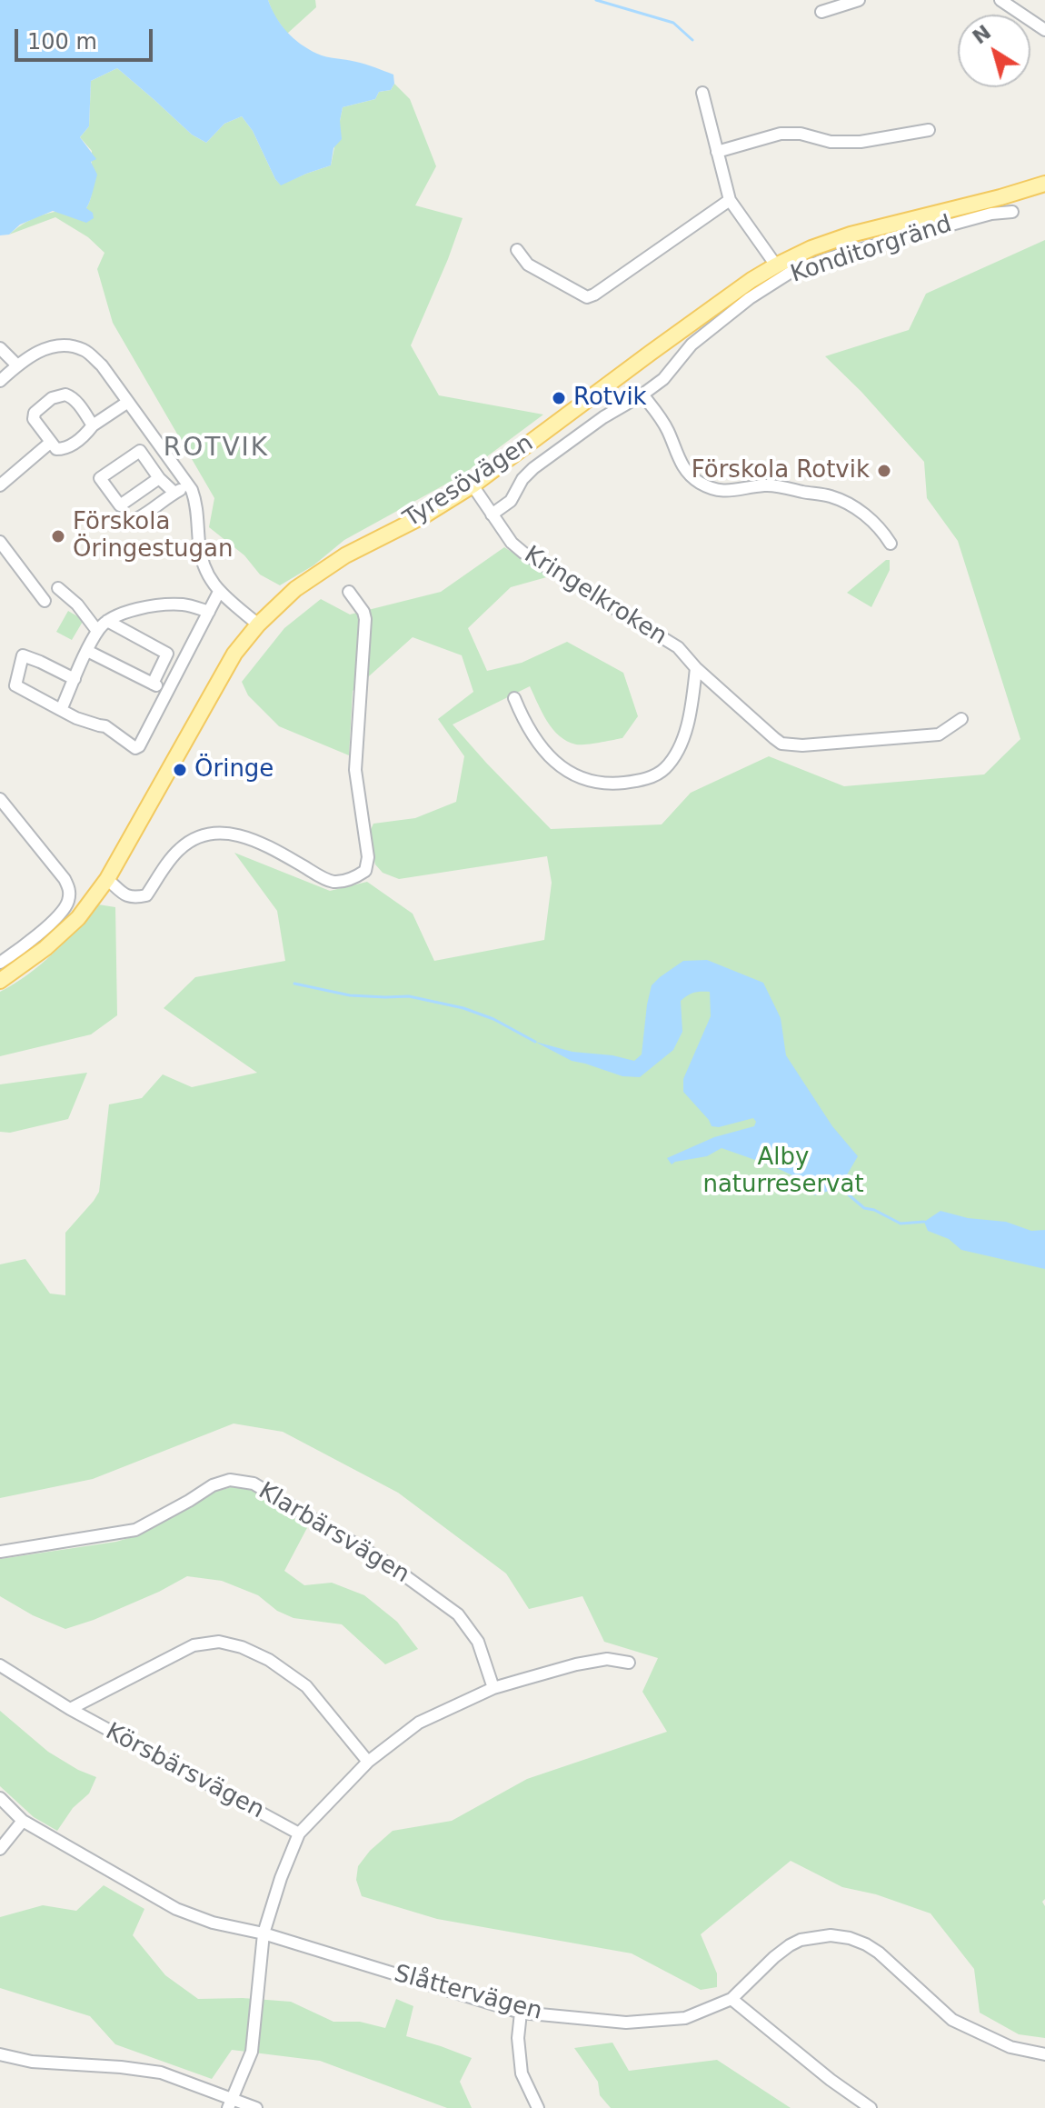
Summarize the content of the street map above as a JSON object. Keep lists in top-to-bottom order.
{
  "streets": {
    "main road": ["Tyresövägen"],
    "street": [
      "Konditorgränd",
      "Kringelkroken",
      "Klarbärsvägen",
      "Körsbärsvägen",
      "Slåttervägen"
    ]
  },
  "crossings": [
    ["Konditorgränd", "Kringelkroken"],
    ["Tyresövägen", "Kringelkroken"]
  ],
  "districts": ["ROTVIK"],
  "parks": ["Alby naturreservat"],
  "places": [
    "Rotvik",
    "Förskola Rotvik",
    "Förskola Öringestugan",
    "Öringe"
  ],
  "scale_bar": "100 m",
  "north": "top left"
}
